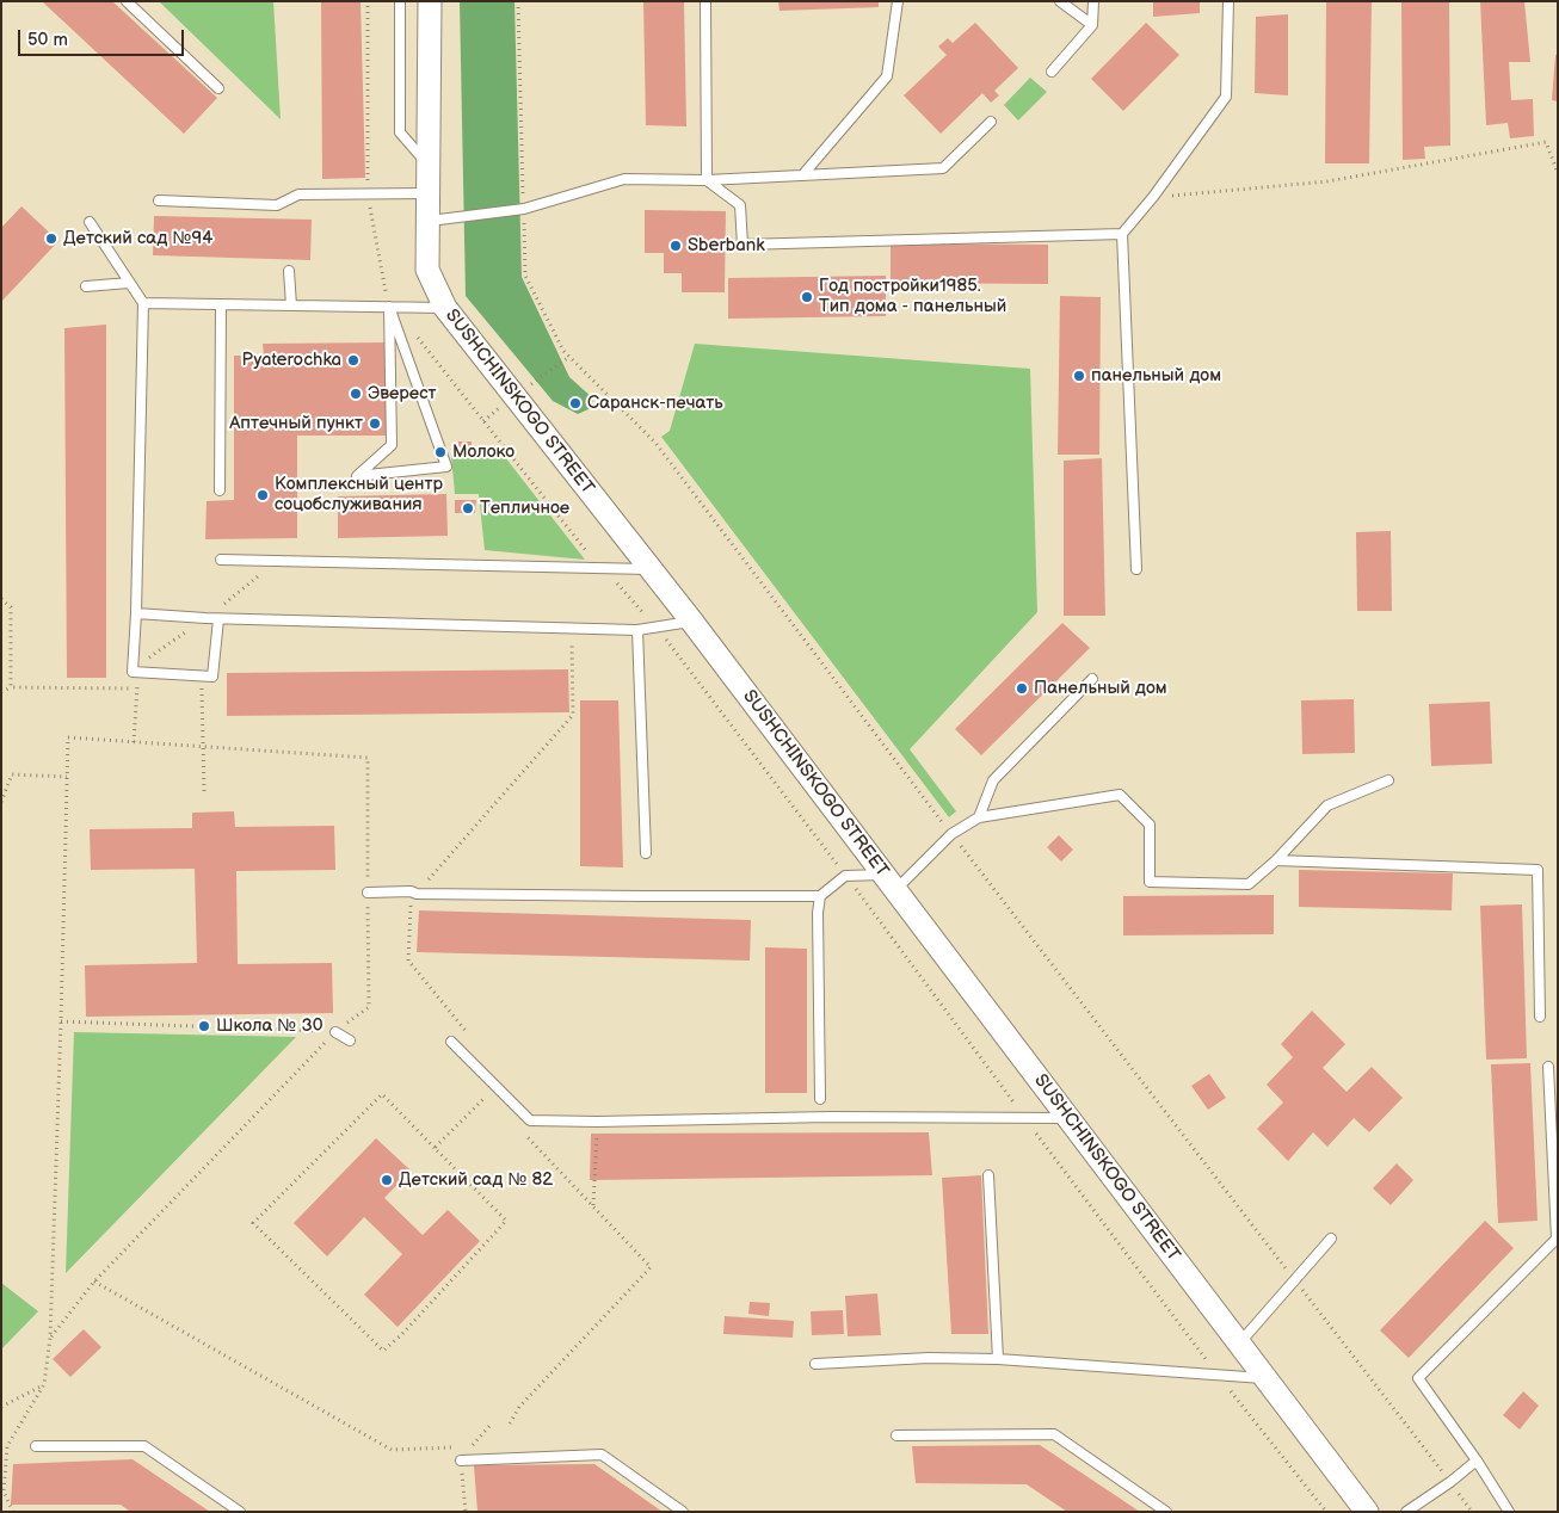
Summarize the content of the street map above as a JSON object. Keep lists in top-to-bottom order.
{
  "streets": {
    "street": ["SUSHCHINSKOGO STREET"]
  },
  "places": [
    "Детский сад №94",
    "Sberbank",
    "Год постройки1985. Тип дома - панельный",
    "Pyaterochka",
    "панельный дом",
    "Эверест",
    "Саранск-печать",
    "Аптечный пункт",
    "Молоко",
    "Комплексный центр соцобслуживания",
    "Тепличное",
    "Панельный дом",
    "Школа № 30",
    "Детский сад № 82"
  ],
  "scale_bar": "50 m"
}
